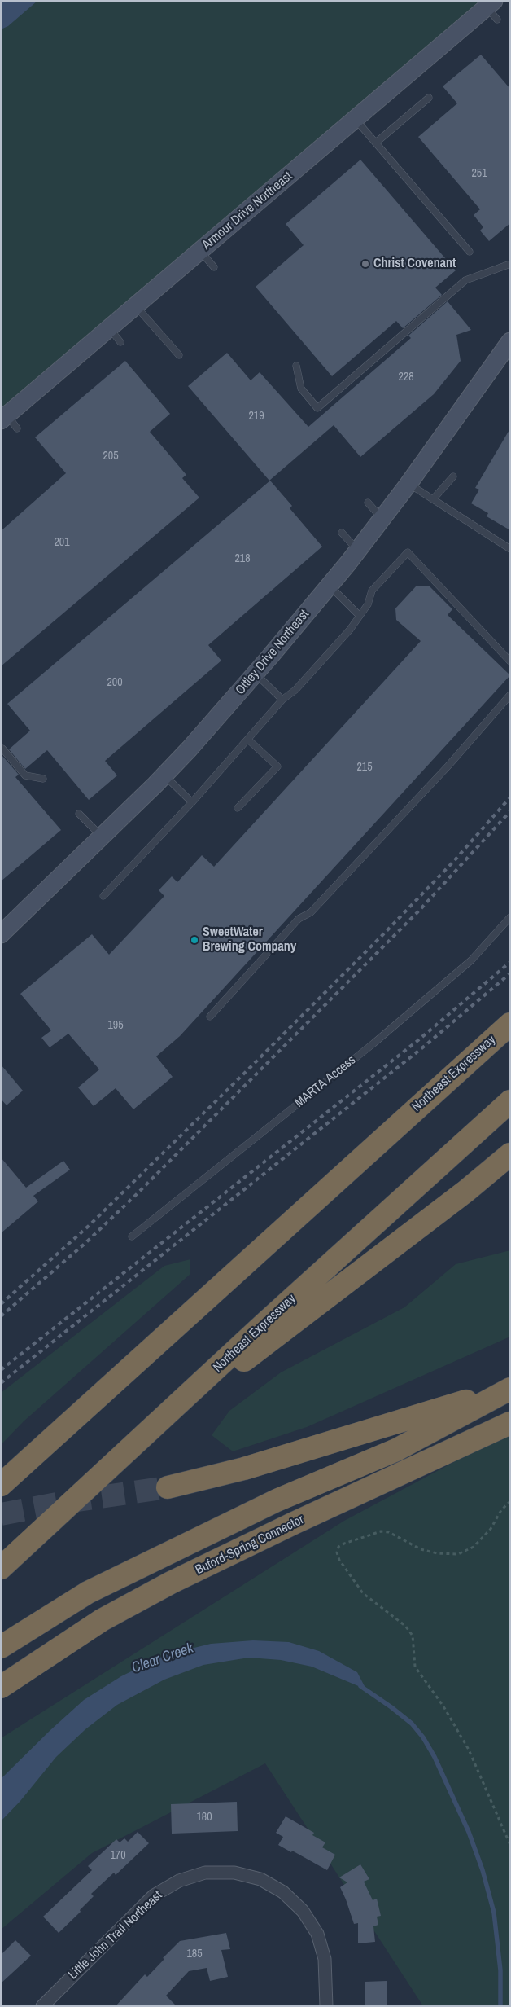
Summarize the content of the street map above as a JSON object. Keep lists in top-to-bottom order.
{
  "streets": {
    "highway": ["Northeast Expressway", "Buford-Spring Connector"],
    "street": ["Armour Drive Northeast", "Ottley Drive Northeast", "Little John Trail Northeast"],
    "lane": ["MARTA Access"]
  },
  "water": ["Clear Creek"],
  "places": ["Christ Covenant", "SweetWater Brewing Company"],
  "house_numbers": [
    "251",
    "228",
    "219",
    "205",
    "201",
    "218",
    "200",
    "215",
    "195",
    "180",
    "170",
    "185"
  ]
}
